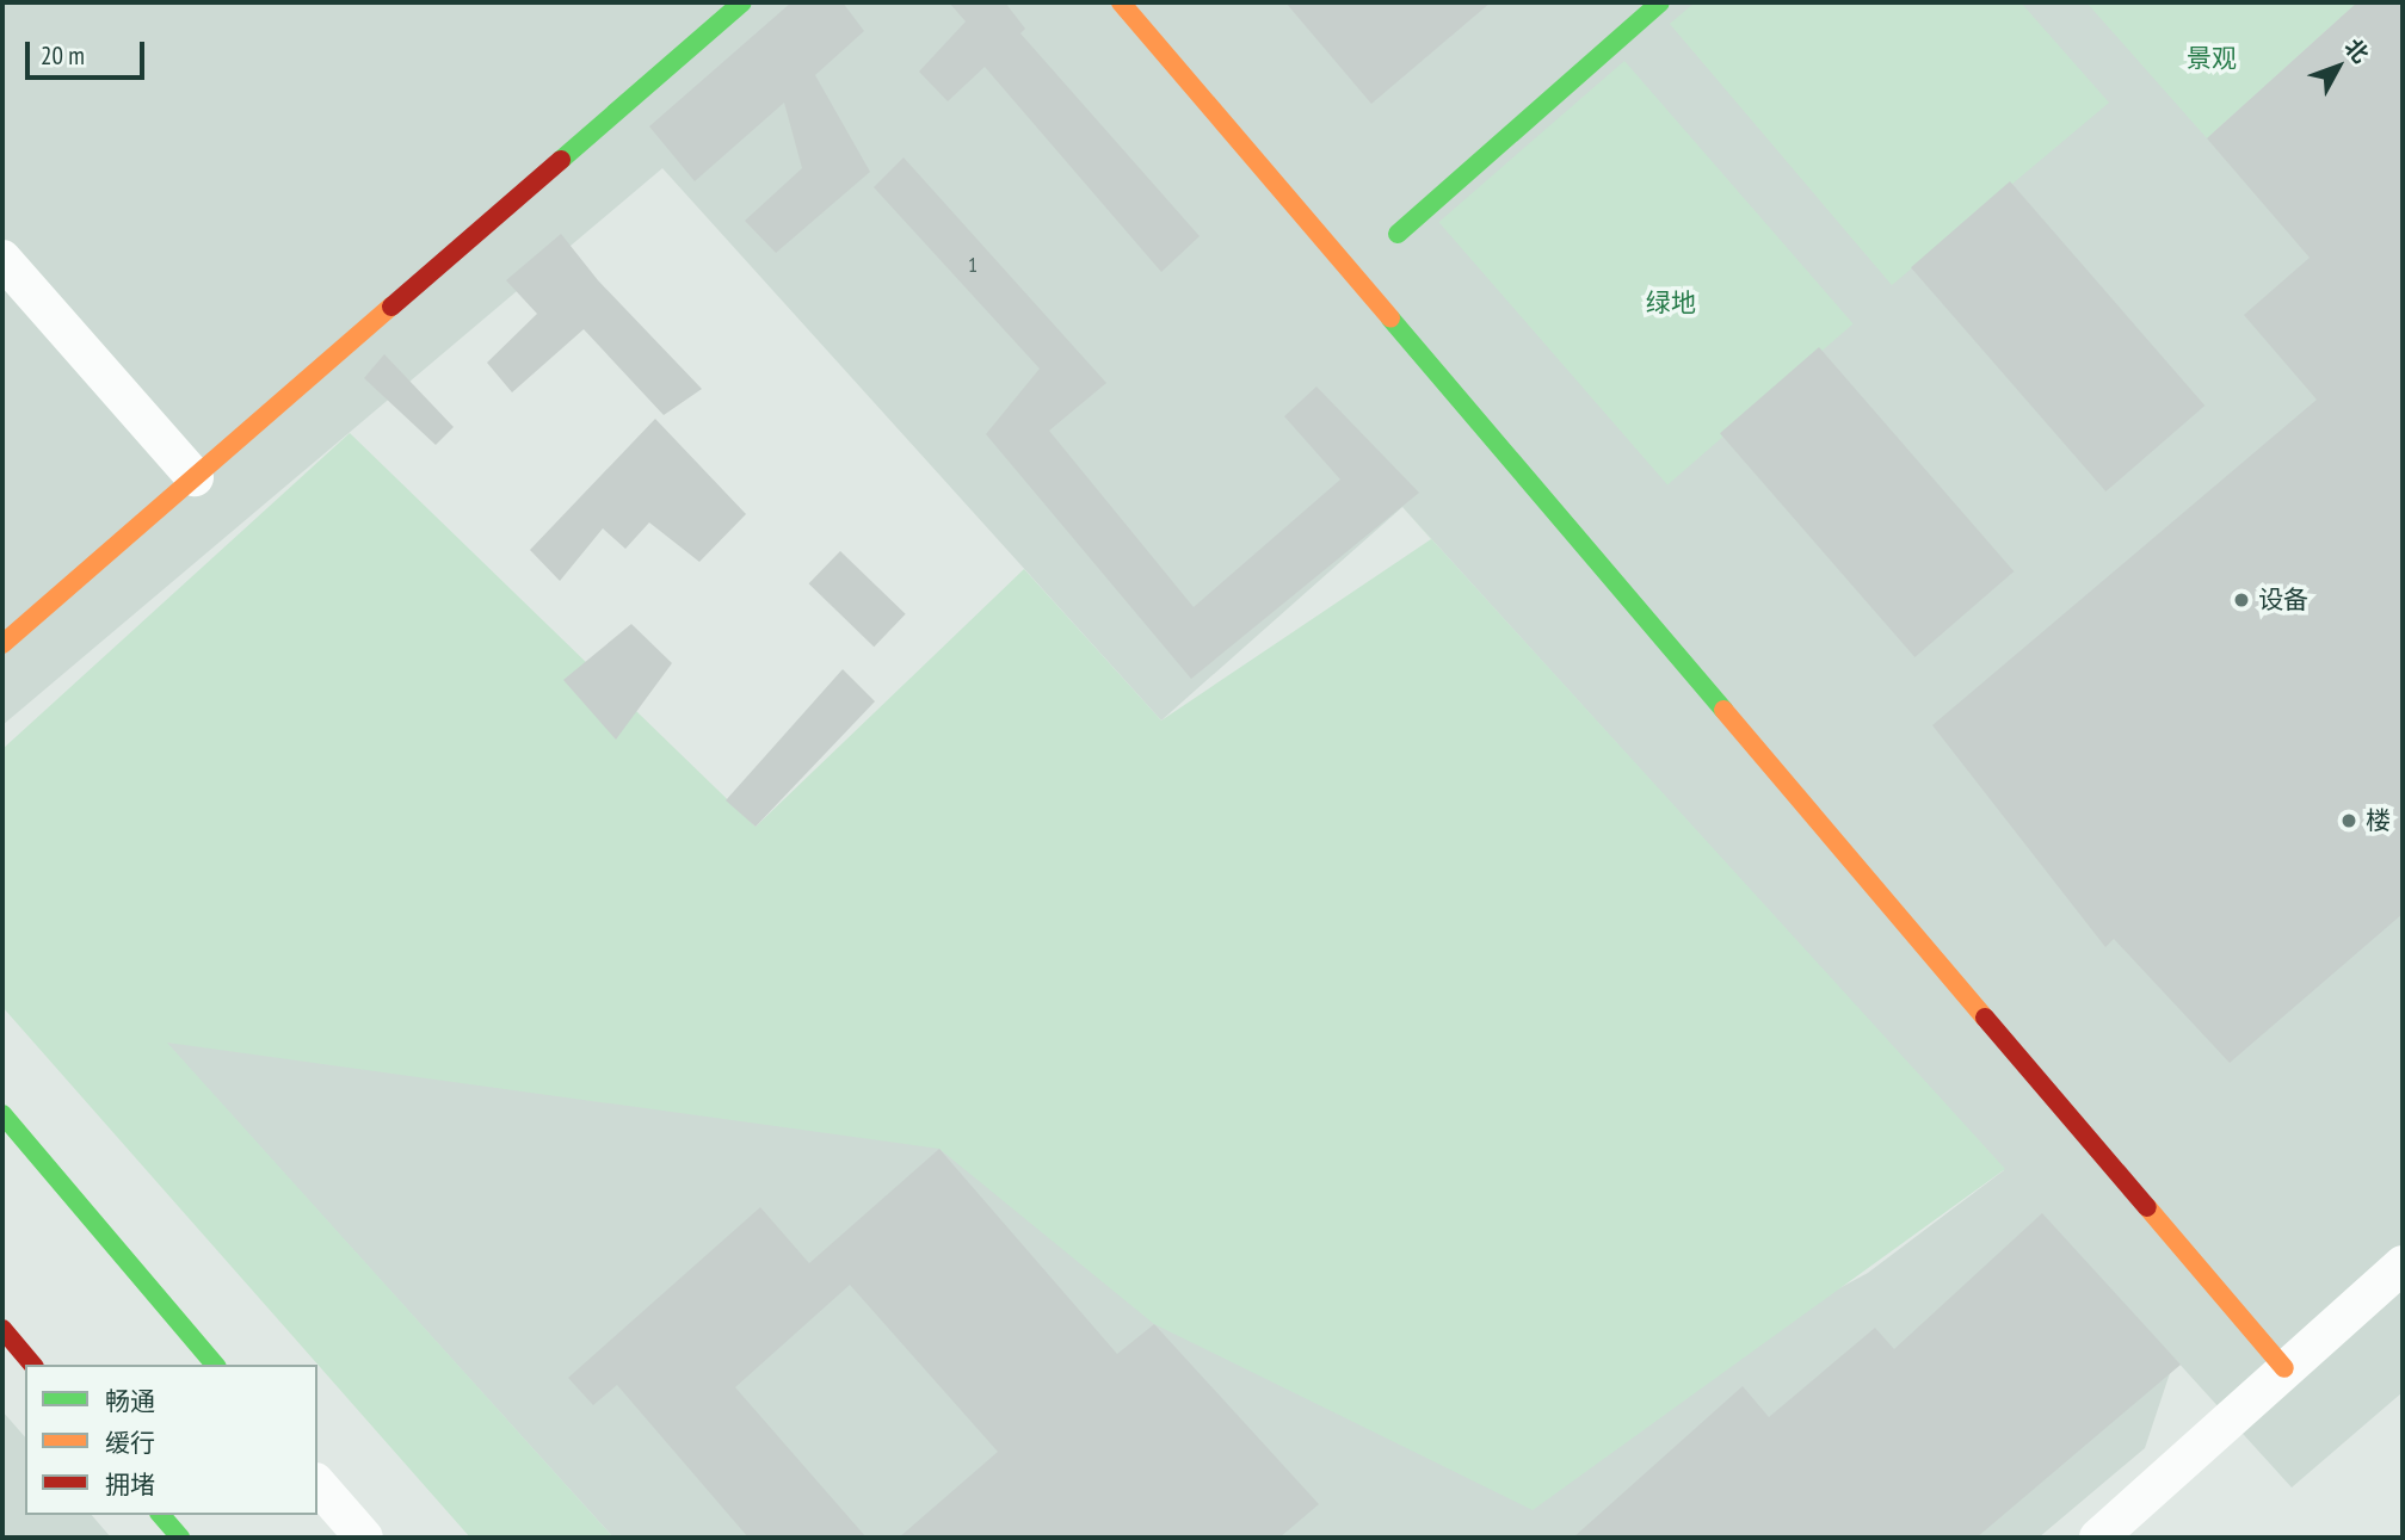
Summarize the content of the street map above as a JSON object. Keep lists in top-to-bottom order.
{
  "parks": ["景观", "绿地"],
  "places": ["设备", "楼"],
  "house_numbers": ["1"],
  "legend": ["畅通", "缓行", "拥堵"],
  "scale_bar": "20 m",
  "north": "top right"
}
